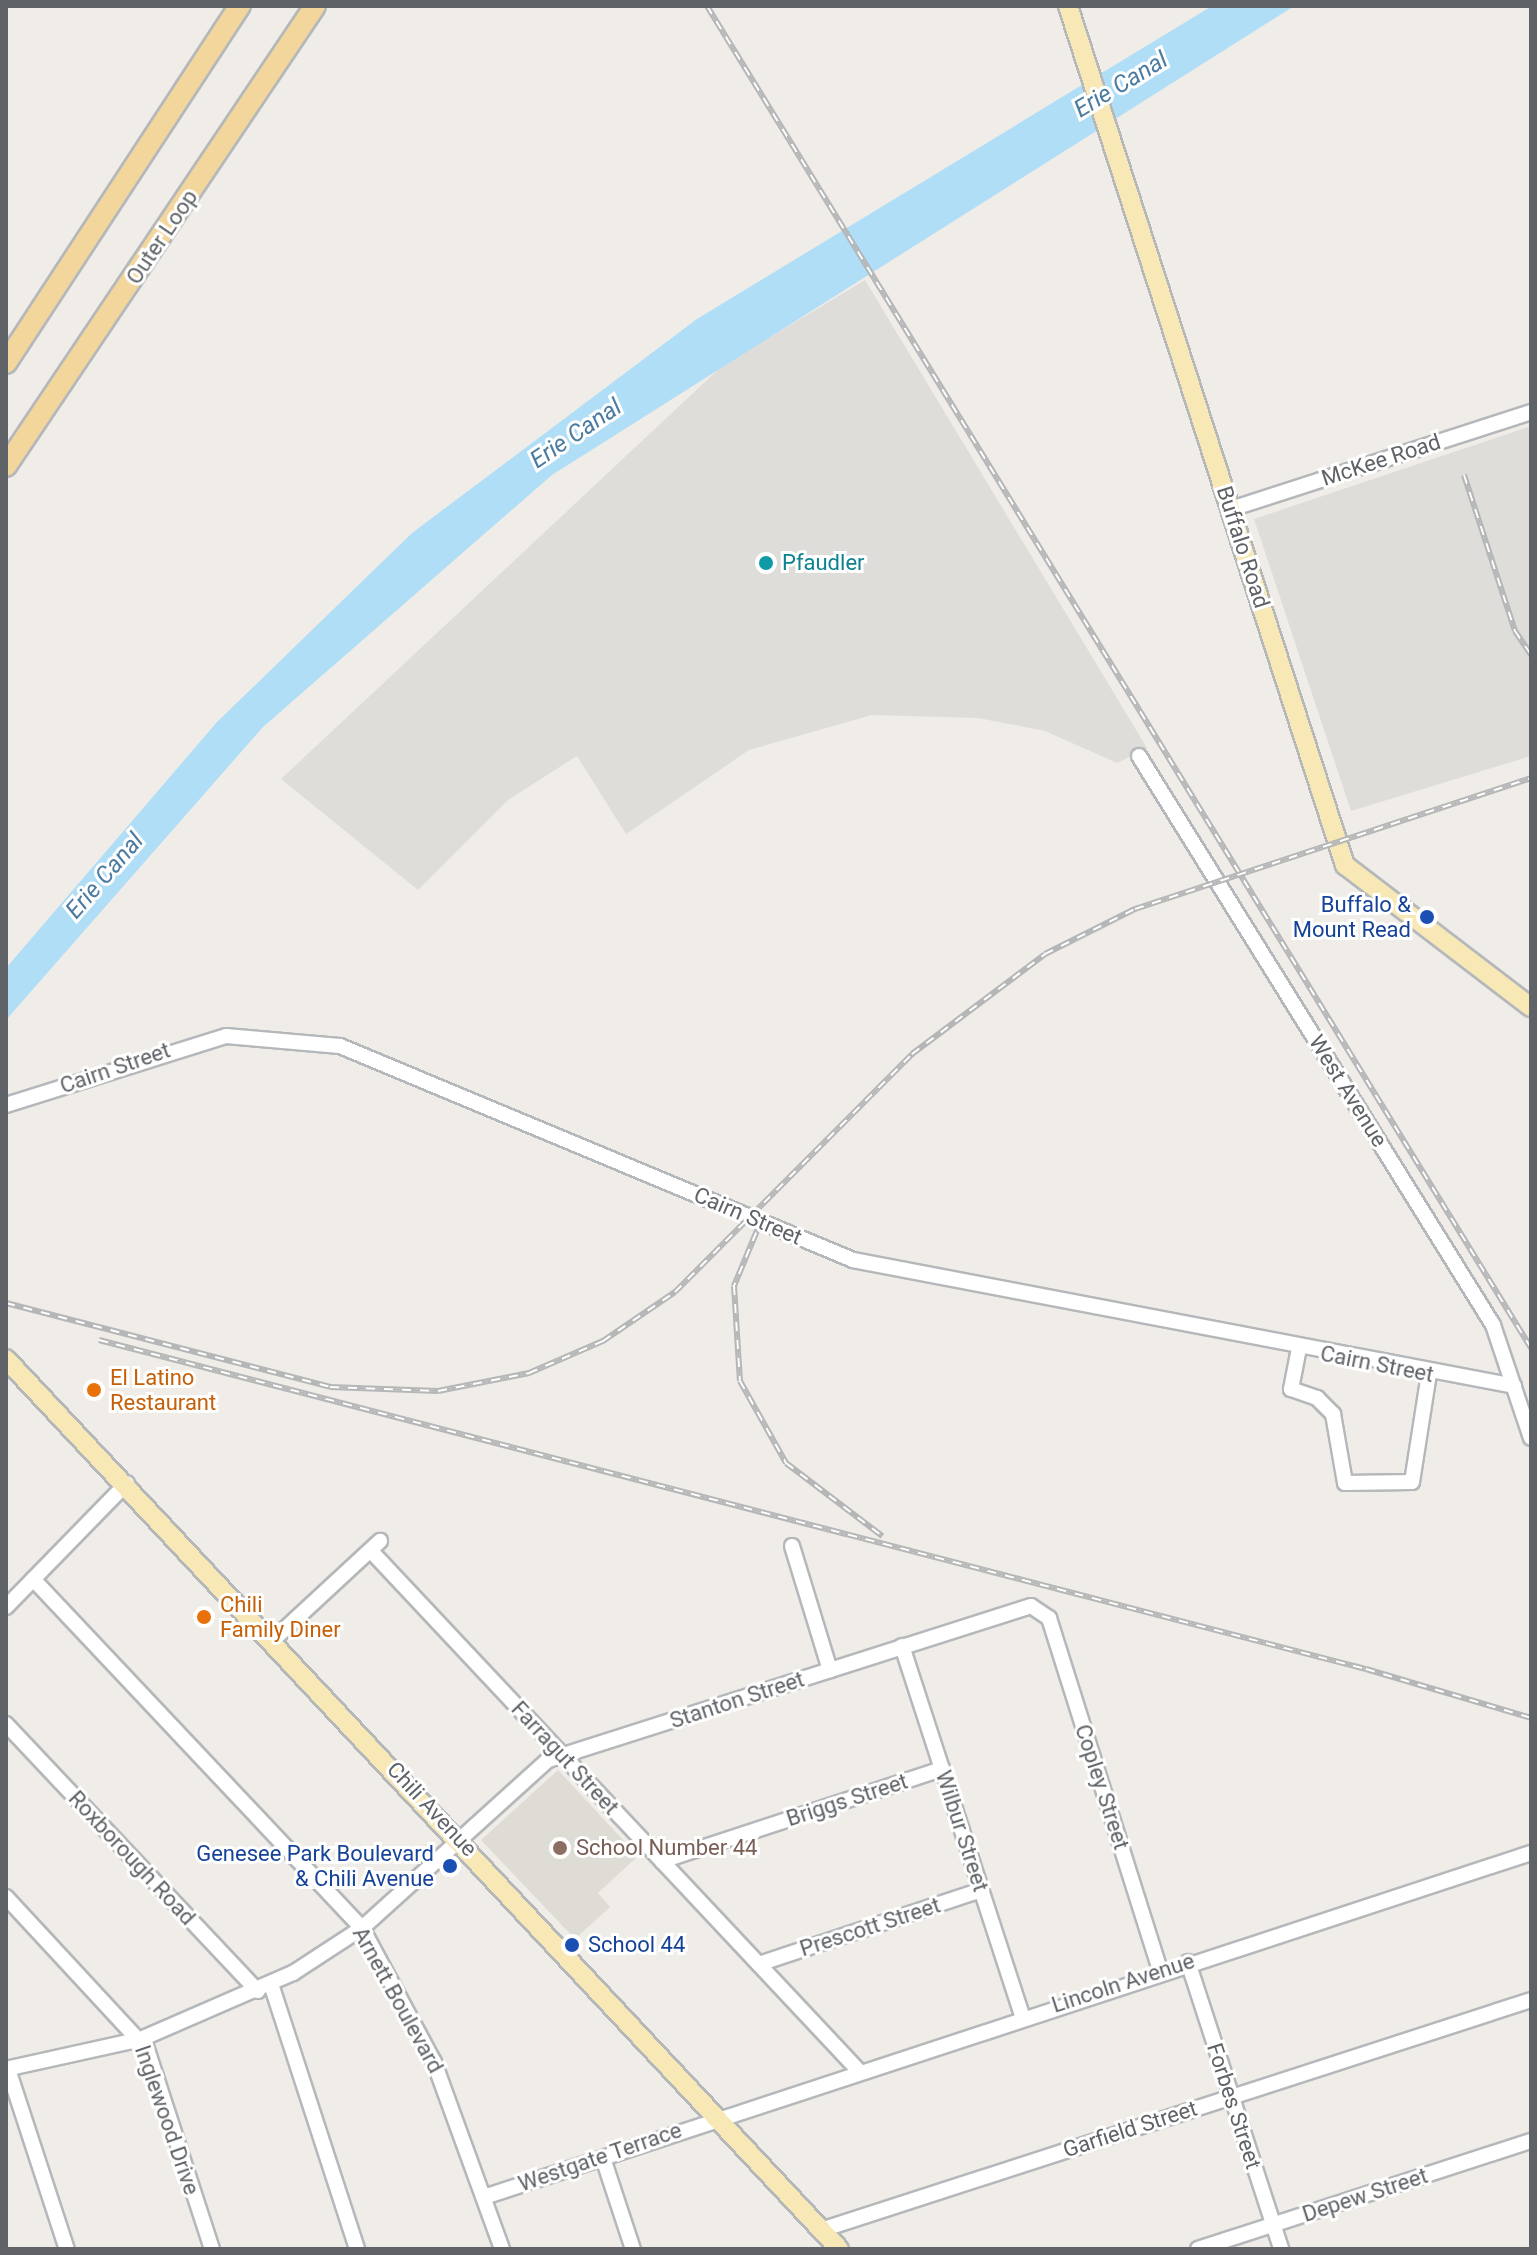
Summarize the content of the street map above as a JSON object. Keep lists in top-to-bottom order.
{
  "streets": {
    "highway": ["Outer Loop"],
    "main road": ["Buffalo Road", "Chili Avenue"],
    "street": [
      "McKee Road",
      "Cairn Street",
      "West Avenue",
      "Stanton Street",
      "Farragut Street",
      "Copley Street",
      "Briggs Street",
      "Wilbur Street",
      "Roxborough Road",
      "Prescott Street",
      "Lincoln Avenue",
      "Arnett Boulevard",
      "Forbes Street",
      "Inglewood Drive",
      "Garfield Street",
      "Westgate Terrace",
      "Depew Street"
    ]
  },
  "crossings": [
    ["McKee Road", "Buffalo Road"],
    ["Cairn Street", "West Avenue"],
    ["Stanton Street", "Farragut Street"],
    ["Stanton Street", "Copley Street"],
    ["Stanton Street", "Chili Avenue"],
    ["Stanton Street", "Wilbur Street"],
    ["Stanton Street", "Roxborough Road"],
    ["Stanton Street", "Arnett Boulevard"],
    ["Stanton Street", "Inglewood Drive"],
    ["Farragut Street", "Briggs Street"],
    ["Farragut Street", "Chili Avenue"],
    ["Farragut Street", "Prescott Street"],
    ["Farragut Street", "Lincoln Avenue"],
    ["Copley Street", "Lincoln Avenue"],
    ["Briggs Street", "Wilbur Street"],
    ["Chili Avenue", "Lincoln Avenue"],
    ["Chili Avenue", "Garfield Street"],
    ["Chili Avenue", "Westgate Terrace"],
    ["Wilbur Street", "Prescott Street"],
    ["Wilbur Street", "Lincoln Avenue"],
    ["Lincoln Avenue", "Forbes Street"],
    ["Lincoln Avenue", "Westgate Terrace"],
    ["Arnett Boulevard", "Westgate Terrace"],
    ["Forbes Street", "Garfield Street"],
    ["Forbes Street", "Depew Street"]
  ],
  "water": ["Erie Canal"],
  "places": [
    "Pfaudler",
    "Buffalo & Mount Read",
    "El Latino Restaurant",
    "Chili Family Diner",
    "School Number 44",
    "Genesee Park Boulevard & Chili Avenue",
    "School 44"
  ]
}
